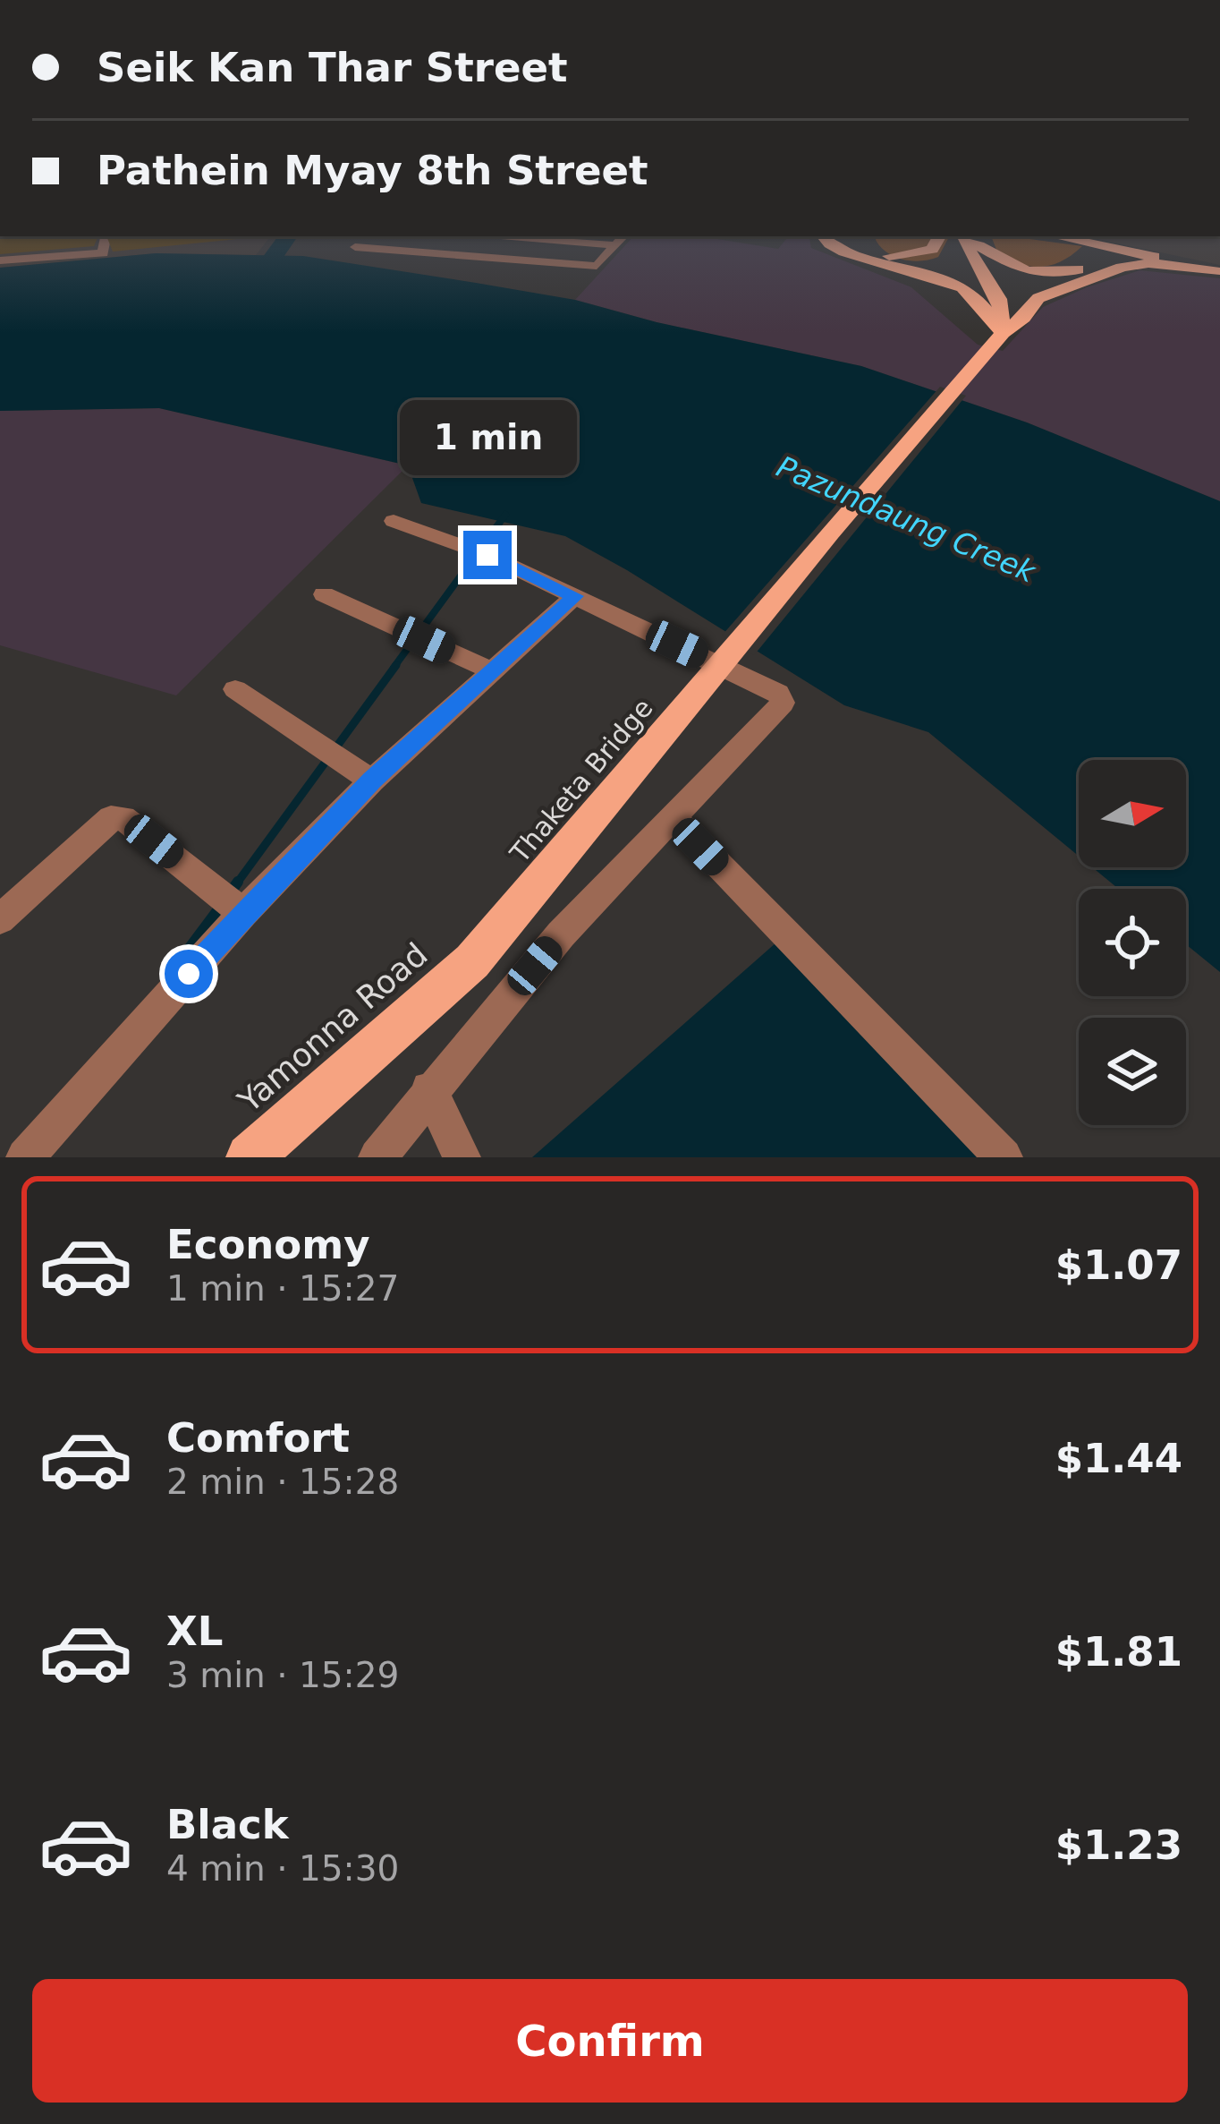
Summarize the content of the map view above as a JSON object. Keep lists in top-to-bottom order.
{
  "streets": {
    "main road": ["Thaketa Bridge", "Yamonna Road"]
  },
  "crossings": [
    ["Thaketa Bridge", "Yamonna Road"]
  ],
  "water": ["Pazundaung Creek"],
  "north": "right",
  "page": {
    "banner": ["Seik Kan Thar Street", "Pathein Myay 8th Street"],
    "bubble": "1 min",
    "list": [
      {
        "name": "Economy",
        "note": "1 min · 15:27",
        "value": "$1.07"
      },
      {
        "name": "Comfort",
        "note": "2 min · 15:28",
        "value": "$1.44"
      },
      {
        "name": "XL",
        "note": "3 min · 15:29",
        "value": "$1.81"
      },
      {
        "name": "Black",
        "note": "4 min · 15:30",
        "value": "$1.23"
      }
    ],
    "buttons": "Confirm"
  }
}
